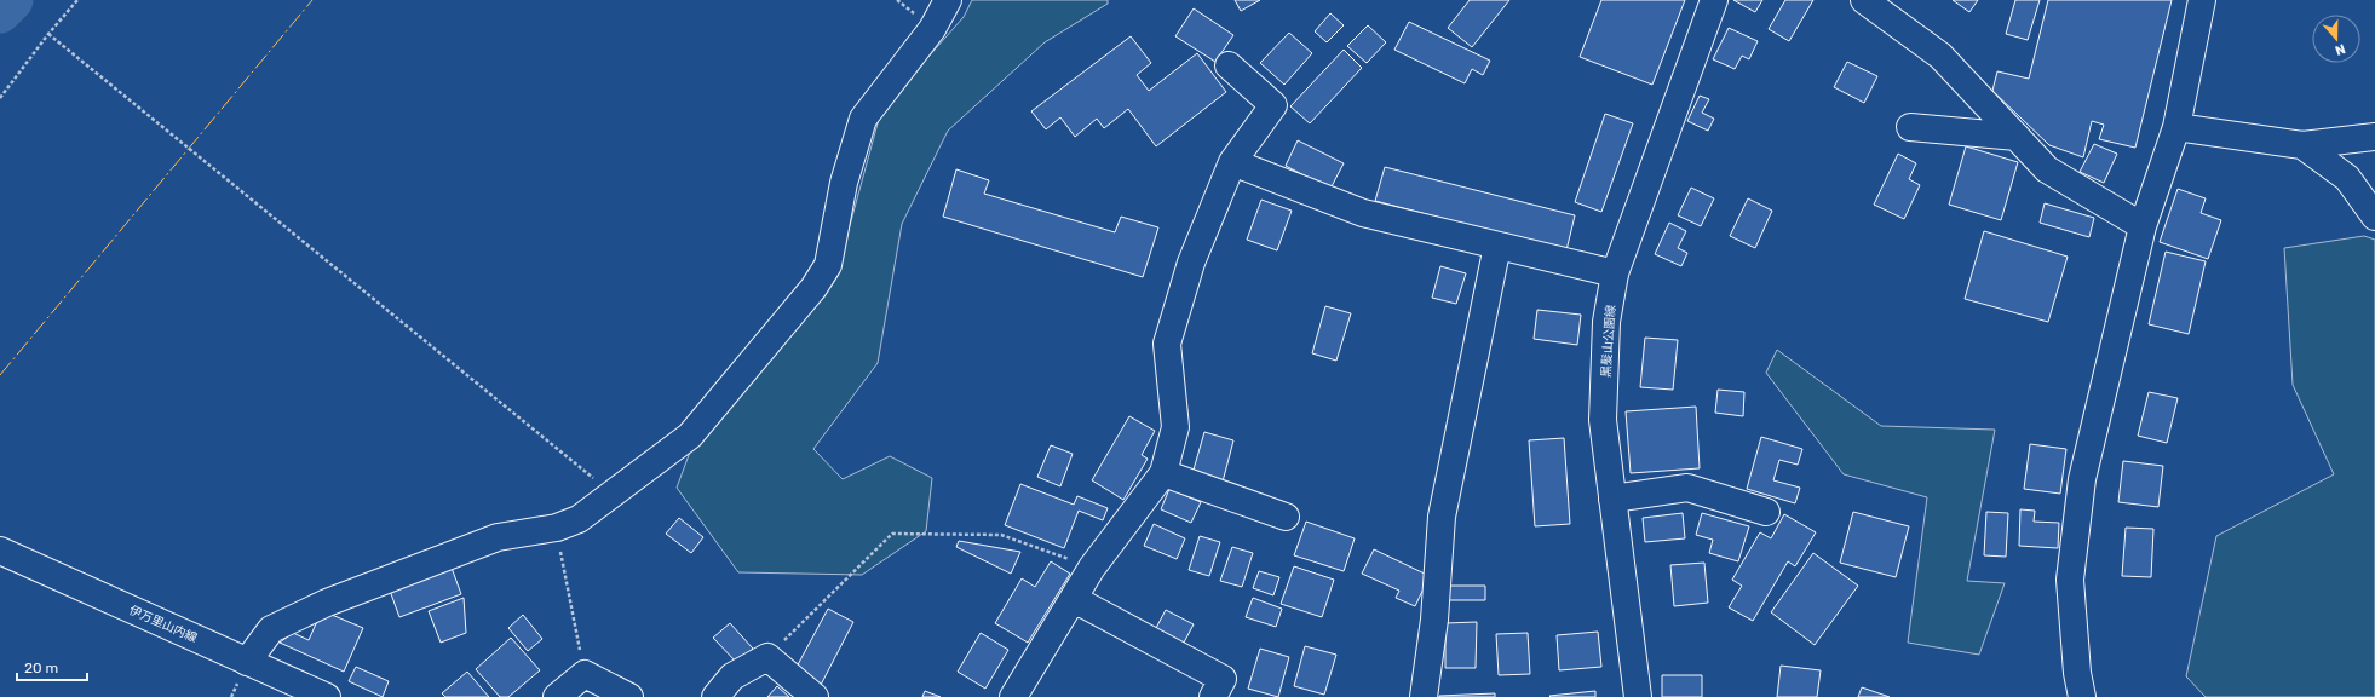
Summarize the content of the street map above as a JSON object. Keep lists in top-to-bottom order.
{
  "streets": {
    "street": ["黒髪山公園線", "伊万里山内線"]
  },
  "scale_bar": "20 m",
  "north": "bottom"
}
